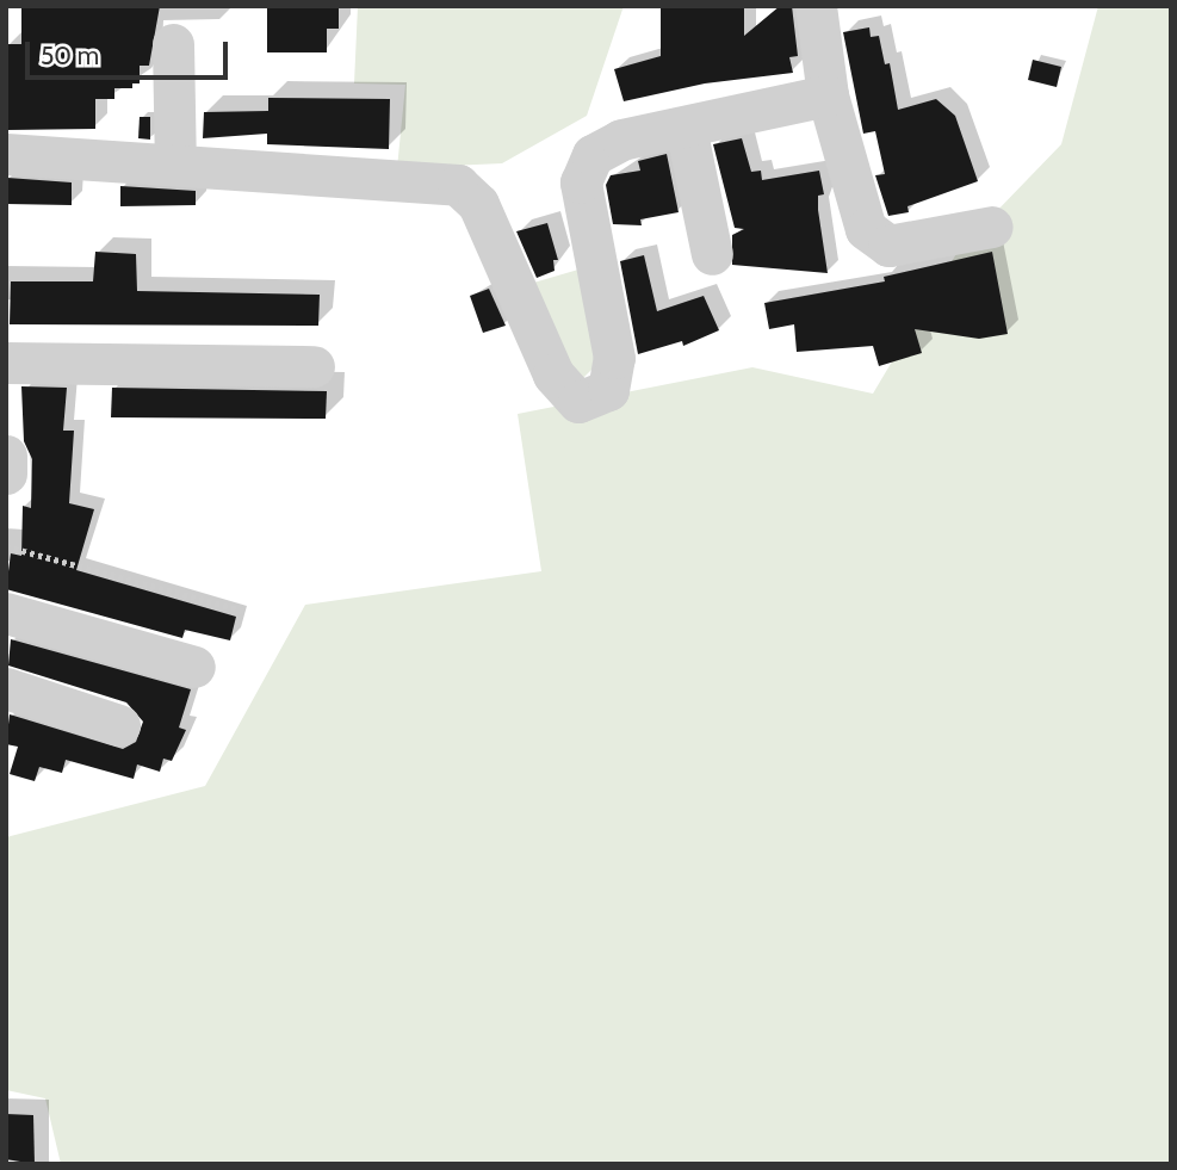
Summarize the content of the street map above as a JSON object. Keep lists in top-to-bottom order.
{
  "scale_bar": "50 m"
}
